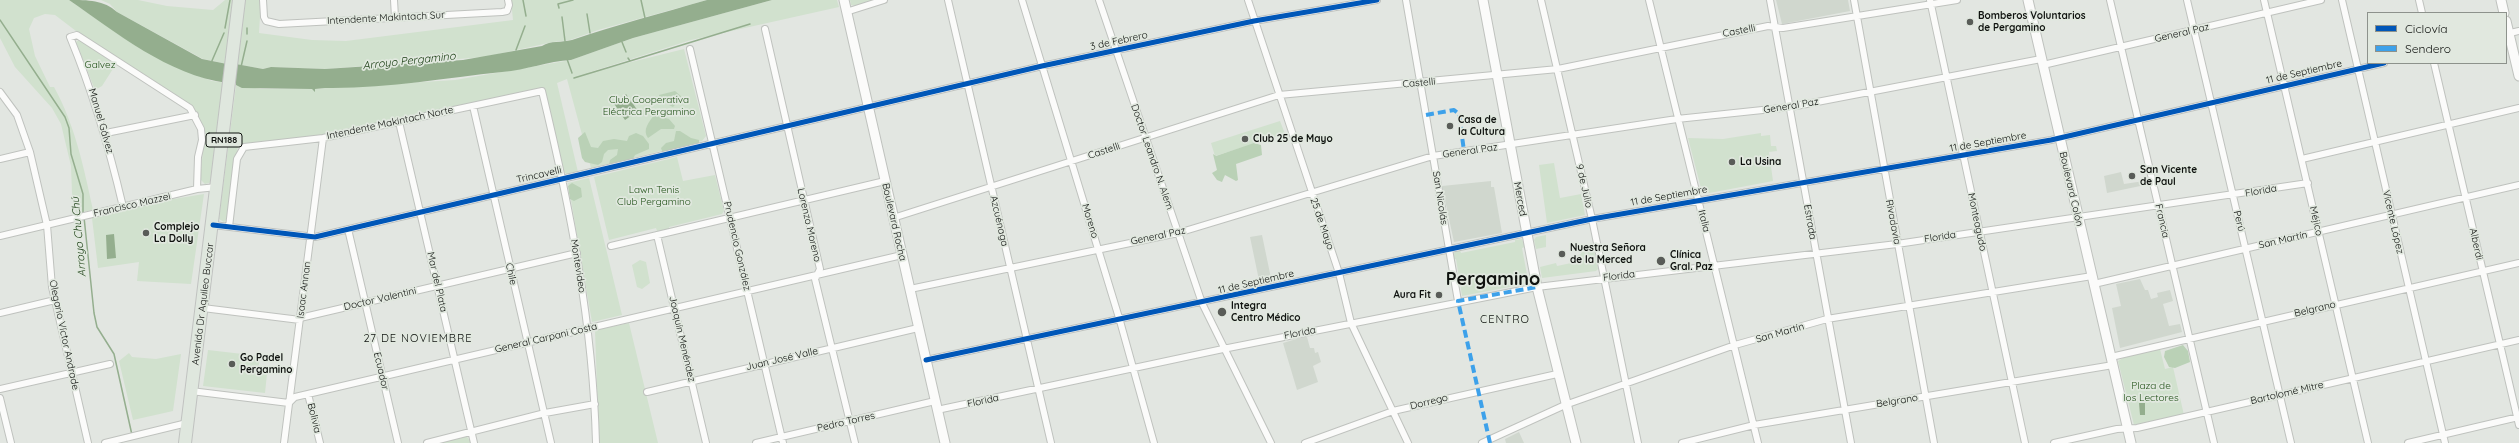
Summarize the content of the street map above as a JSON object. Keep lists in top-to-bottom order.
{
  "streets": {
    "highway": ["RN188", "Avenida Dr Aquileo Buccar"],
    "main road": ["Boulevard Colón", "Merced", "Boulevard Rocha"],
    "street": [
      "Intendente Makintach Sur",
      "Castelli",
      "General Paz",
      "3 de Febrero",
      "11 de Septiembre",
      "Manuel Gálvez",
      "Intendente Makintach Norte",
      "Doctor Leandro N. Alem",
      "Trincavelli",
      "9 de Julio",
      "Florida",
      "San Nicolás",
      "Francisco Mazzei",
      "Azcuénaga",
      "Moreno",
      "Italia",
      "Francia",
      "Perú",
      "Méjico",
      "Estrada",
      "Rivadavia",
      "Monteagudo",
      "Vicente López",
      "25 de Mayo",
      "Lorenzo Moreno",
      "San Martín",
      "Alberdi",
      "Prudencio González",
      "Montevideo",
      "Chile",
      "Mar del Plata",
      "Isaac Annan",
      "Doctor Valentini",
      "Belgrano",
      "Olegario Víctor Andrade",
      "General Carpani Costa",
      "Joaquín Menéndez",
      "Juan José Valle",
      "Ecuador",
      "Bartolomé Mitre",
      "Dorrego",
      "Bolivia",
      "Pedro Torres"
    ]
  },
  "crossings": [
    ["Castelli", "Doctor Leandro N. Alem"],
    ["Castelli", "9 de Julio"],
    ["Castelli", "San Nicolás"],
    ["Castelli", "Merced"],
    ["Castelli", "Azcuénaga"],
    ["Castelli", "Moreno"],
    ["Castelli", "Italia"],
    ["Castelli", "Boulevard Rocha"],
    ["Castelli", "Estrada"],
    ["Castelli", "Rivadavia"],
    ["Castelli", "Monteagudo"],
    ["Castelli", "25 de Mayo"],
    ["General Paz", "Doctor Leandro N. Alem"],
    ["General Paz", "9 de Julio"],
    ["General Paz", "Boulevard Colón"],
    ["General Paz", "San Nicolás"],
    ["General Paz", "Merced"],
    ["General Paz", "Azcuénaga"],
    ["General Paz", "Moreno"],
    ["General Paz", "Italia"],
    ["General Paz", "Francia"],
    ["General Paz", "Perú"],
    ["General Paz", "Méjico"],
    ["General Paz", "Boulevard Rocha"],
    ["General Paz", "Estrada"],
    ["General Paz", "Rivadavia"],
    ["General Paz", "Monteagudo"],
    ["General Paz", "25 de Mayo"],
    ["3 de Febrero", "Doctor Leandro N. Alem"],
    ["3 de Febrero", "Trincavelli"],
    ["3 de Febrero", "Azcuénaga"],
    ["3 de Febrero", "Moreno"],
    ["3 de Febrero", "Boulevard Rocha"],
    ["3 de Febrero", "25 de Mayo"],
    ["11 de Septiembre", "Doctor Leandro N. Alem"],
    ["11 de Septiembre", "9 de Julio"],
    ["11 de Septiembre", "Boulevard Colón"],
    ["11 de Septiembre", "San Nicolás"],
    ["11 de Septiembre", "Merced"],
    ["11 de Septiembre", "Azcuénaga"],
    ["11 de Septiembre", "Moreno"],
    ["11 de Septiembre", "Italia"],
    ["11 de Septiembre", "Francia"],
    ["11 de Septiembre", "Perú"],
    ["11 de Septiembre", "Méjico"],
    ["11 de Septiembre", "Boulevard Rocha"],
    ["11 de Septiembre", "Estrada"],
    ["11 de Septiembre", "Rivadavia"],
    ["11 de Septiembre", "Monteagudo"],
    ["11 de Septiembre", "Vicente López"],
    ["11 de Septiembre", "25 de Mayo"],
    ["Manuel Gálvez", "Francisco Mazzei"],
    ["Intendente Makintach Norte", "Trincavelli"],
    ["Intendente Makintach Norte", "Montevideo"],
    ["Intendente Makintach Norte", "Chile"],
    ["Intendente Makintach Norte", "Mar del Plata"],
    ["Intendente Makintach Norte", "Isaac Annan"],
    ["Doctor Leandro N. Alem", "Florida"],
    ["Trincavelli", "Boulevard Rocha"],
    ["Trincavelli", "Lorenzo Moreno"],
    ["Trincavelli", "Prudencio González"],
    ["Trincavelli", "Montevideo"],
    ["Trincavelli", "Chile"],
    ["Trincavelli", "Mar del Plata"],
    ["Trincavelli", "Isaac Annan"],
    ["Trincavelli", "Avenida Dr Aquileo Buccar"],
    ["Trincavelli", "Ecuador"],
    ["9 de Julio", "Florida"],
    ["9 de Julio", "San Martín"],
    ["Boulevard Colón", "Florida"],
    ["Boulevard Colón", "San Martín"],
    ["Boulevard Colón", "Belgrano"],
    ["Florida", "San Nicolás"],
    ["Florida", "Merced"],
    ["Florida", "Azcuénaga"],
    ["Florida", "Moreno"],
    ["Florida", "Italia"],
    ["Florida", "Francia"],
    ["Florida", "Perú"],
    ["Florida", "Méjico"],
    ["Florida", "Boulevard Rocha"],
    ["Florida", "Estrada"],
    ["Florida", "Rivadavia"],
    ["Florida", "Monteagudo"],
    ["Florida", "25 de Mayo"],
    ["Florida", "Pedro Torres"],
    ["Merced", "San Martín"],
    ["Merced", "Dorrego"],
    ["Francisco Mazzei", "Avenida Dr Aquileo Buccar"],
    ["Francisco Mazzei", "Olegario Víctor Andrade"],
    ["Italia", "San Martín"],
    ["Italia", "Belgrano"],
    ["Francia", "San Martín"],
    ["Francia", "Belgrano"],
    ["Francia", "Bartolomé Mitre"],
    ["Perú", "San Martín"],
    ["Perú", "Belgrano"],
    ["Perú", "Bartolomé Mitre"],
    ["Méjico", "San Martín"],
    ["Méjico", "Belgrano"],
    ["Méjico", "Bartolomé Mitre"],
    ["Boulevard Rocha", "General Carpani Costa"],
    ["Boulevard Rocha", "Juan José Valle"],
    ["Boulevard Rocha", "Pedro Torres"],
    ["Estrada", "San Martín"],
    ["Estrada", "Belgrano"],
    ["Rivadavia", "San Martín"],
    ["Rivadavia", "Belgrano"],
    ["Monteagudo", "San Martín"],
    ["Monteagudo", "Belgrano"],
    ["Vicente López", "San Martín"],
    ["Vicente López", "Belgrano"],
    ["Vicente López", "Bartolomé Mitre"],
    ["25 de Mayo", "Dorrego"],
    ["Lorenzo Moreno", "General Carpani Costa"],
    ["Lorenzo Moreno", "Juan José Valle"],
    ["Lorenzo Moreno", "Pedro Torres"],
    ["San Martín", "Alberdi"],
    ["Alberdi", "Belgrano"],
    ["Alberdi", "Bartolomé Mitre"],
    ["Prudencio González", "General Carpani Costa"],
    ["Prudencio González", "Juan José Valle"],
    ["Prudencio González", "Pedro Torres"],
    ["Montevideo", "Doctor Valentini"],
    ["Montevideo", "General Carpani Costa"],
    ["Chile", "Doctor Valentini"],
    ["Chile", "General Carpani Costa"],
    ["Mar del Plata", "Doctor Valentini"],
    ["Mar del Plata", "General Carpani Costa"],
    ["Isaac Annan", "Doctor Valentini"],
    ["Isaac Annan", "General Carpani Costa"],
    ["Doctor Valentini", "Avenida Dr Aquileo Buccar"],
    ["Doctor Valentini", "Ecuador"],
    ["General Carpani Costa", "Joaquín Menéndez"],
    ["General Carpani Costa", "Ecuador"],
    ["General Carpani Costa", "Bolivia"],
    ["Joaquín Menéndez", "Juan José Valle"]
  ],
  "districts": ["Pergamino", "CENTRO", "27 DE NOVIEMBRE"],
  "water": ["Arroyo Pergamino", "Arroyo Chu Chú"],
  "parks": [
    "Galvez",
    "Club Cooperativa Eléctrica Pergamino",
    "Lawn Tenis Club Pergamino",
    "Plaza de los Lectores"
  ],
  "places": [
    "Bomberos Voluntarios de Pergamino",
    "Casa de la Cultura",
    "Club 25 de Mayo",
    "La Usina",
    "San Vicente de Paul",
    "Complejo La Dolly",
    "Nuestra Señora de la Merced",
    "Clínica Gral. Paz",
    "Aura Fit",
    "Integra Centro Médico",
    "Go Padel Pergamino"
  ],
  "legend": ["Ciclovía", "Sendero"]
}
